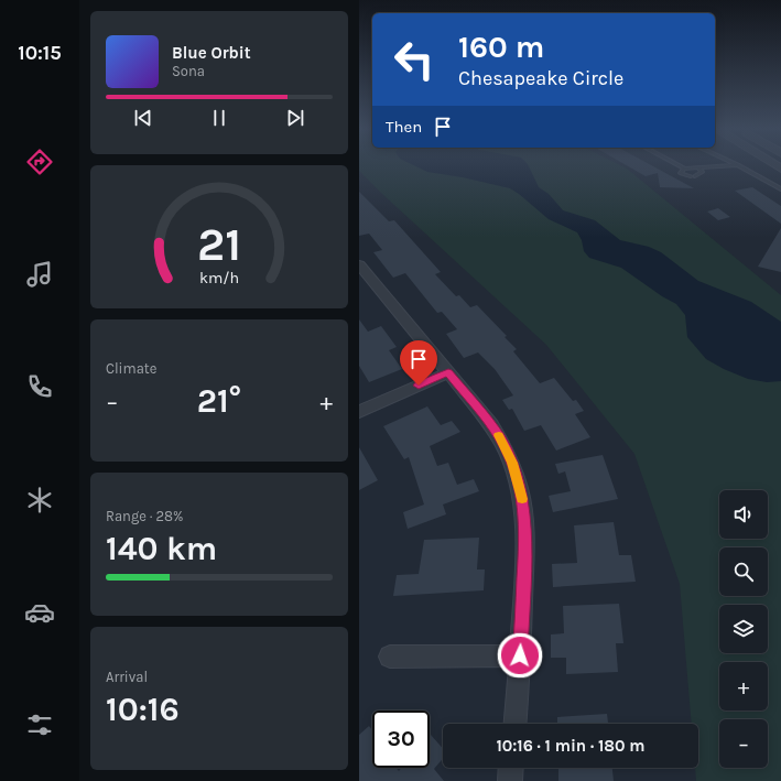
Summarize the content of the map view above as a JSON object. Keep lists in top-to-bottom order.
{
  "page": {
    "tabs": "10:15",
    "turn": ["160 m", "Chesapeake Circle"],
    "song": ["Blue Orbit", "Sona"],
    "then": "Then",
    "tile": [
      "Climate",
      ["Range · 28%", "140 km"],
      ["Arrival", "10:16"]
    ],
    "heat": ["−", "21°", "+"],
    "map_buttons": ["+", "−"],
    "limit": "30",
    "trip": "10:16 · 1 min · 180 m",
    "gauge": ["21", "km/h"]
  }
}
